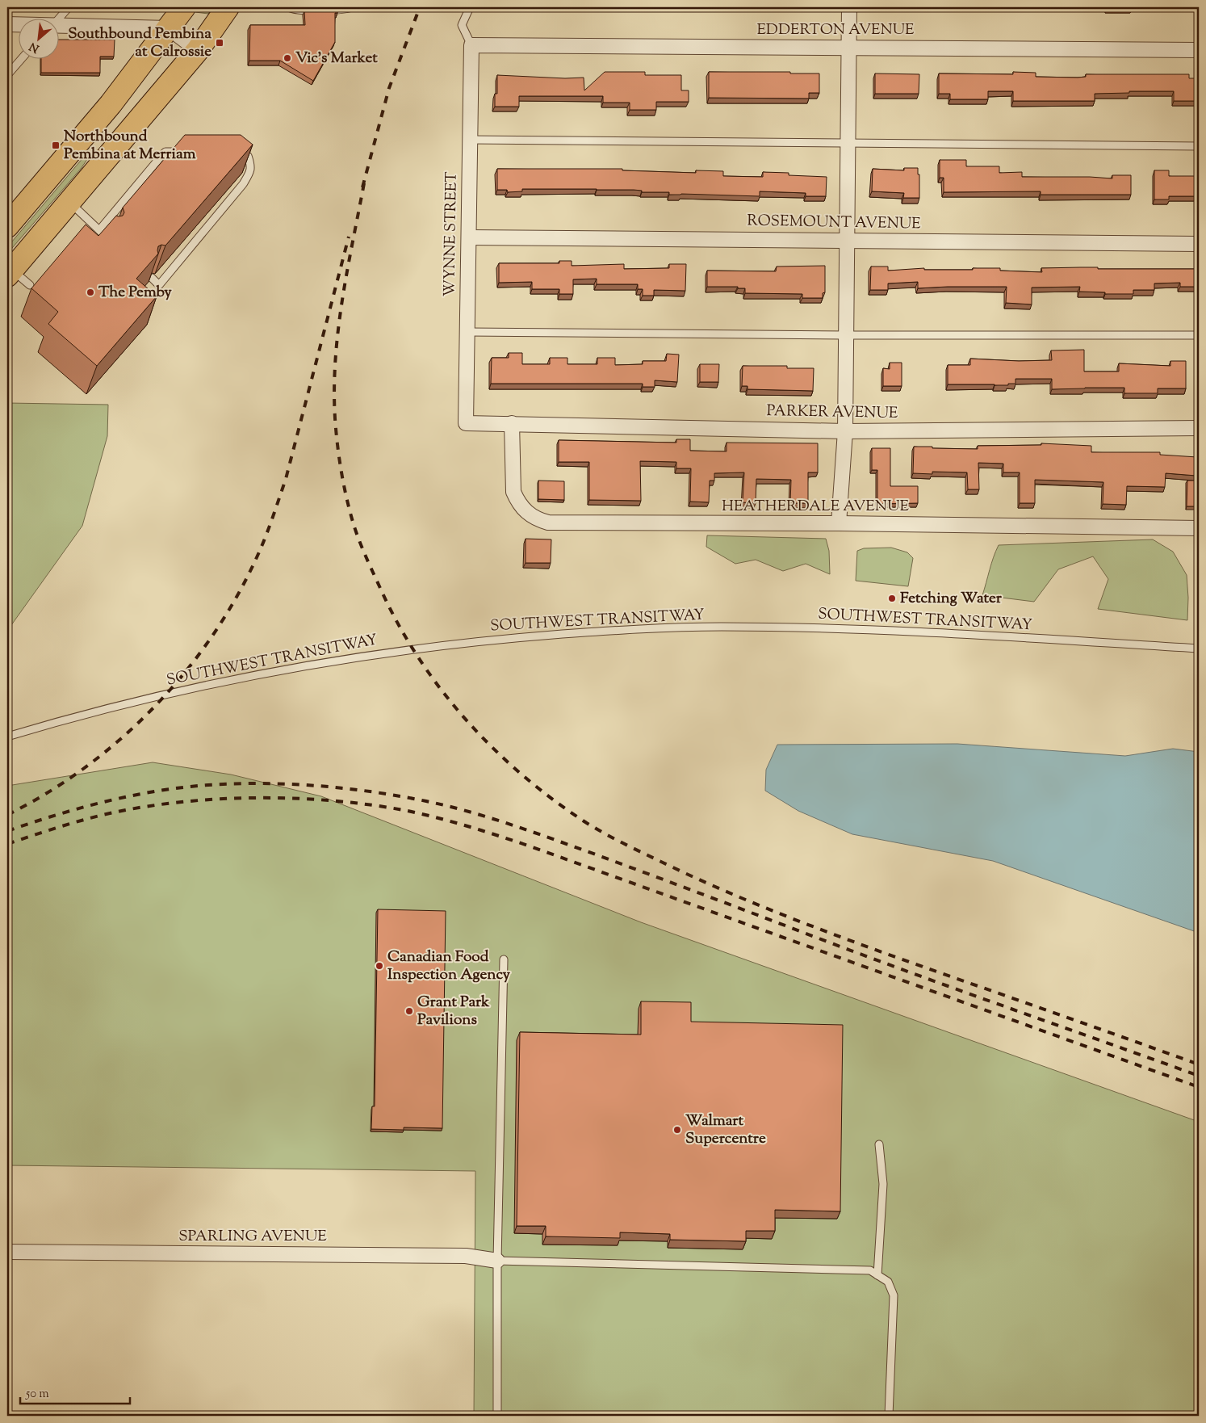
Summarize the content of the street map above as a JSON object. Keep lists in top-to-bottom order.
{
  "streets": {
    "street": [
      "EDDERTON AVENUE",
      "ROSEMOUNT AVENUE",
      "WYNNE STREET",
      "PARKER AVENUE",
      "HEATHERDALE AVENUE",
      "SPARLING AVENUE"
    ],
    "lane": ["SOUTHWEST TRANSITWAY"]
  },
  "crossings": [
    ["EDDERTON AVENUE", "WYNNE STREET"],
    ["ROSEMOUNT AVENUE", "WYNNE STREET"],
    ["WYNNE STREET", "PARKER AVENUE"],
    ["PARKER AVENUE", "HEATHERDALE AVENUE"]
  ],
  "places": {
    "transit": ["Southbound Pembina at Calrossie", "Northbound Pembina at Merriam"],
    "other": [
      "Vic’s Market",
      "The Pemby",
      "Fetching Water",
      "Canadian Food Inspection Agency",
      "Grant Park Pavilions",
      "Walmart Supercentre"
    ]
  },
  "scale_bar": "50 m",
  "north": "bottom left"
}
